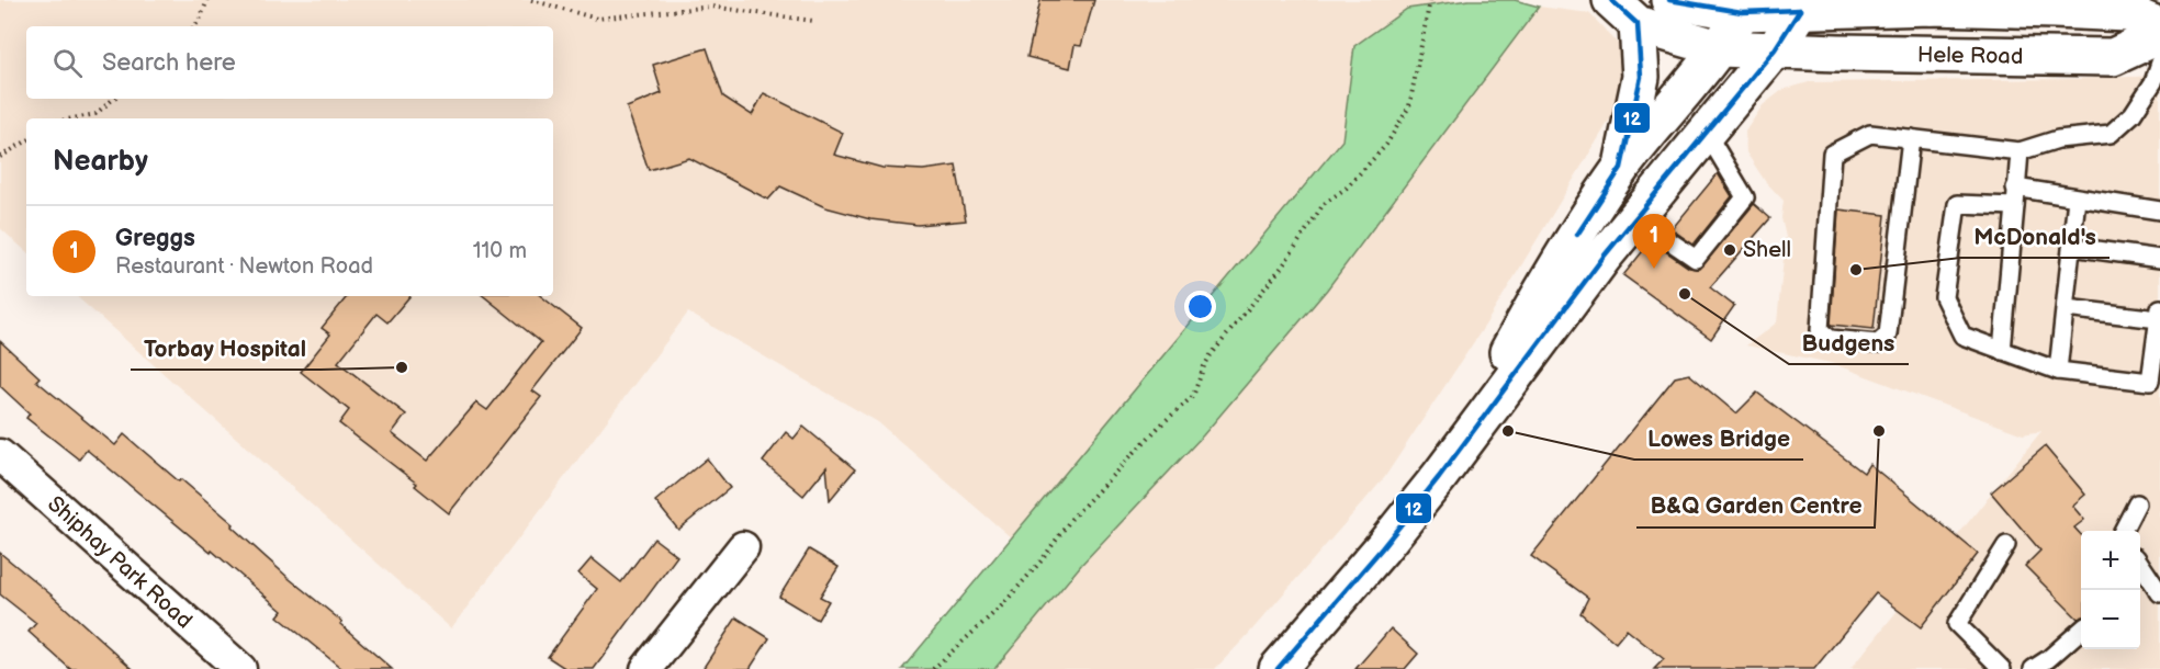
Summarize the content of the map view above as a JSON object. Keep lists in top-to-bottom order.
{
  "streets": {
    "main road": ["Hele Road"],
    "street": ["Shiphay Park Road"]
  },
  "places": [
    "Shell",
    "McDonald's",
    "Budgens",
    "Torbay Hospital",
    "Lowes Bridge",
    "B&Q Garden Centre"
  ],
  "lines": ["transit line 12"],
  "page": {
    "search": "Search here",
    "heading": "Nearby",
    "list": [
      {
        "mark": "1",
        "name": "Greggs",
        "note": "Restaurant · Newton Road",
        "value": "110 m"
      }
    ],
    "pins": "1",
    "map_buttons": ["+", "−"]
  }
}
